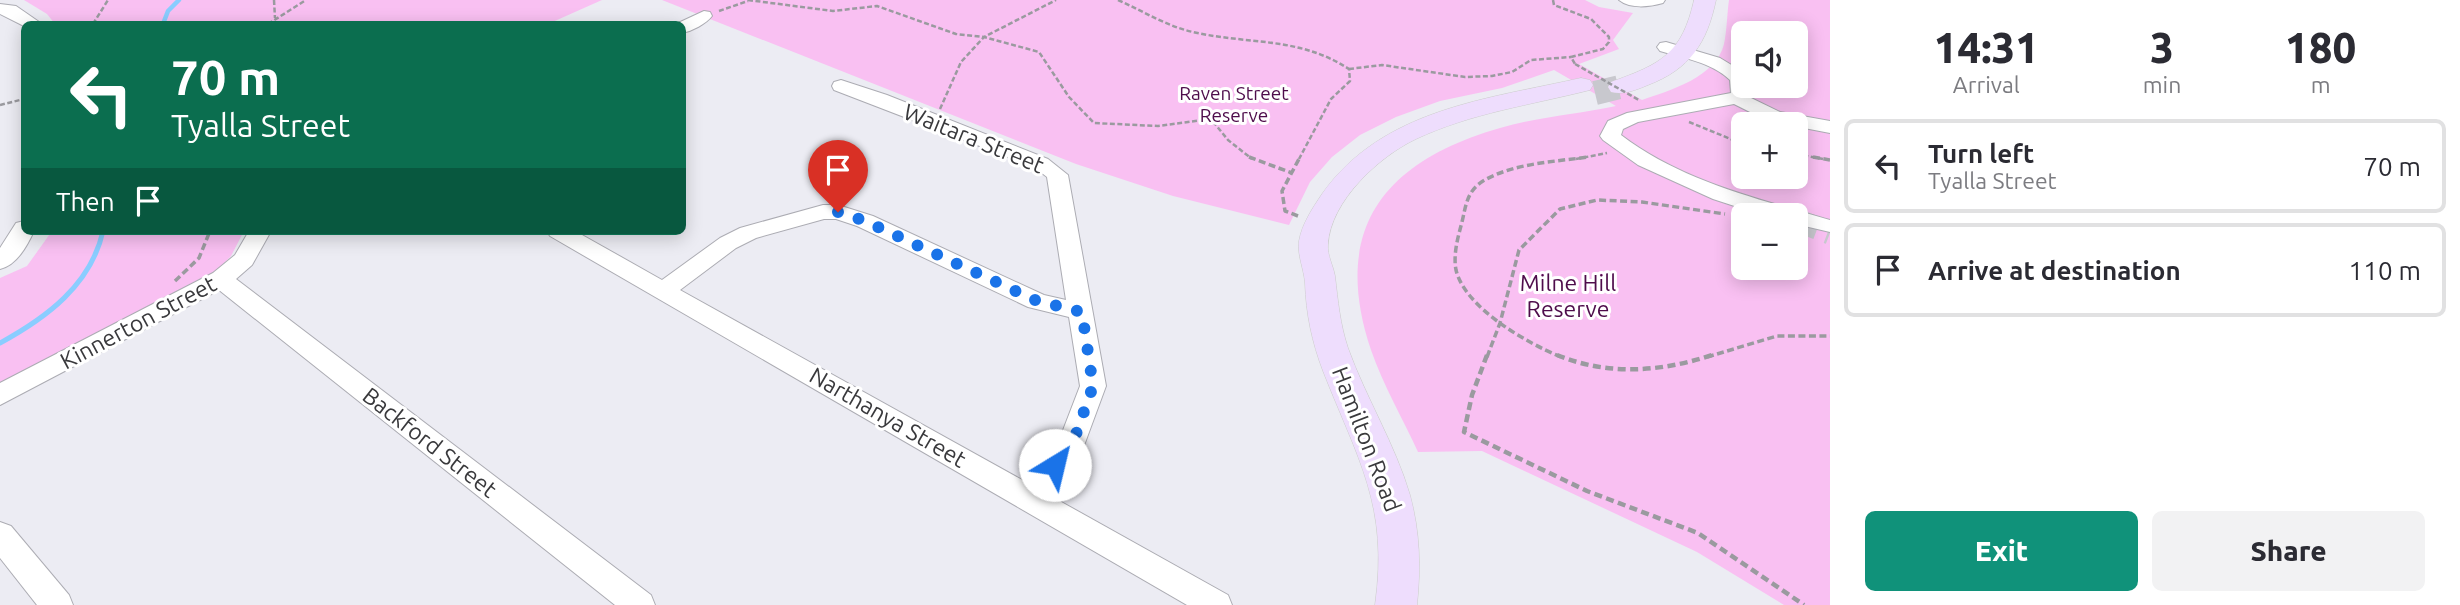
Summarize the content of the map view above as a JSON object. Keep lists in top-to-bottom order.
{
  "streets": {
    "main road": ["Hamilton Road"],
    "street": [
      "Waitara Street",
      "Kinnerton Street",
      "Narthanya Street",
      "Backford Street"
    ]
  },
  "crossings": [
    ["Waitara Street", "Narthanya Street"],
    ["Kinnerton Street", "Backford Street"]
  ],
  "parks": ["Raven Street Reserve", "Milne Hill Reserve"],
  "page": {
    "eta": [
      "14:31",
      "Arrival",
      "3",
      "min",
      "180",
      "m"
    ],
    "map_buttons": ["+", "−"],
    "turn": ["70 m", "Tyalla Street"],
    "list": [
      {
        "name": "Turn left",
        "note": "Tyalla Street",
        "value": "70 m"
      },
      {
        "name": "Arrive at destination",
        "value": "110 m"
      }
    ],
    "then": "Then",
    "buttons": ["Exit", "Share"]
  }
}
